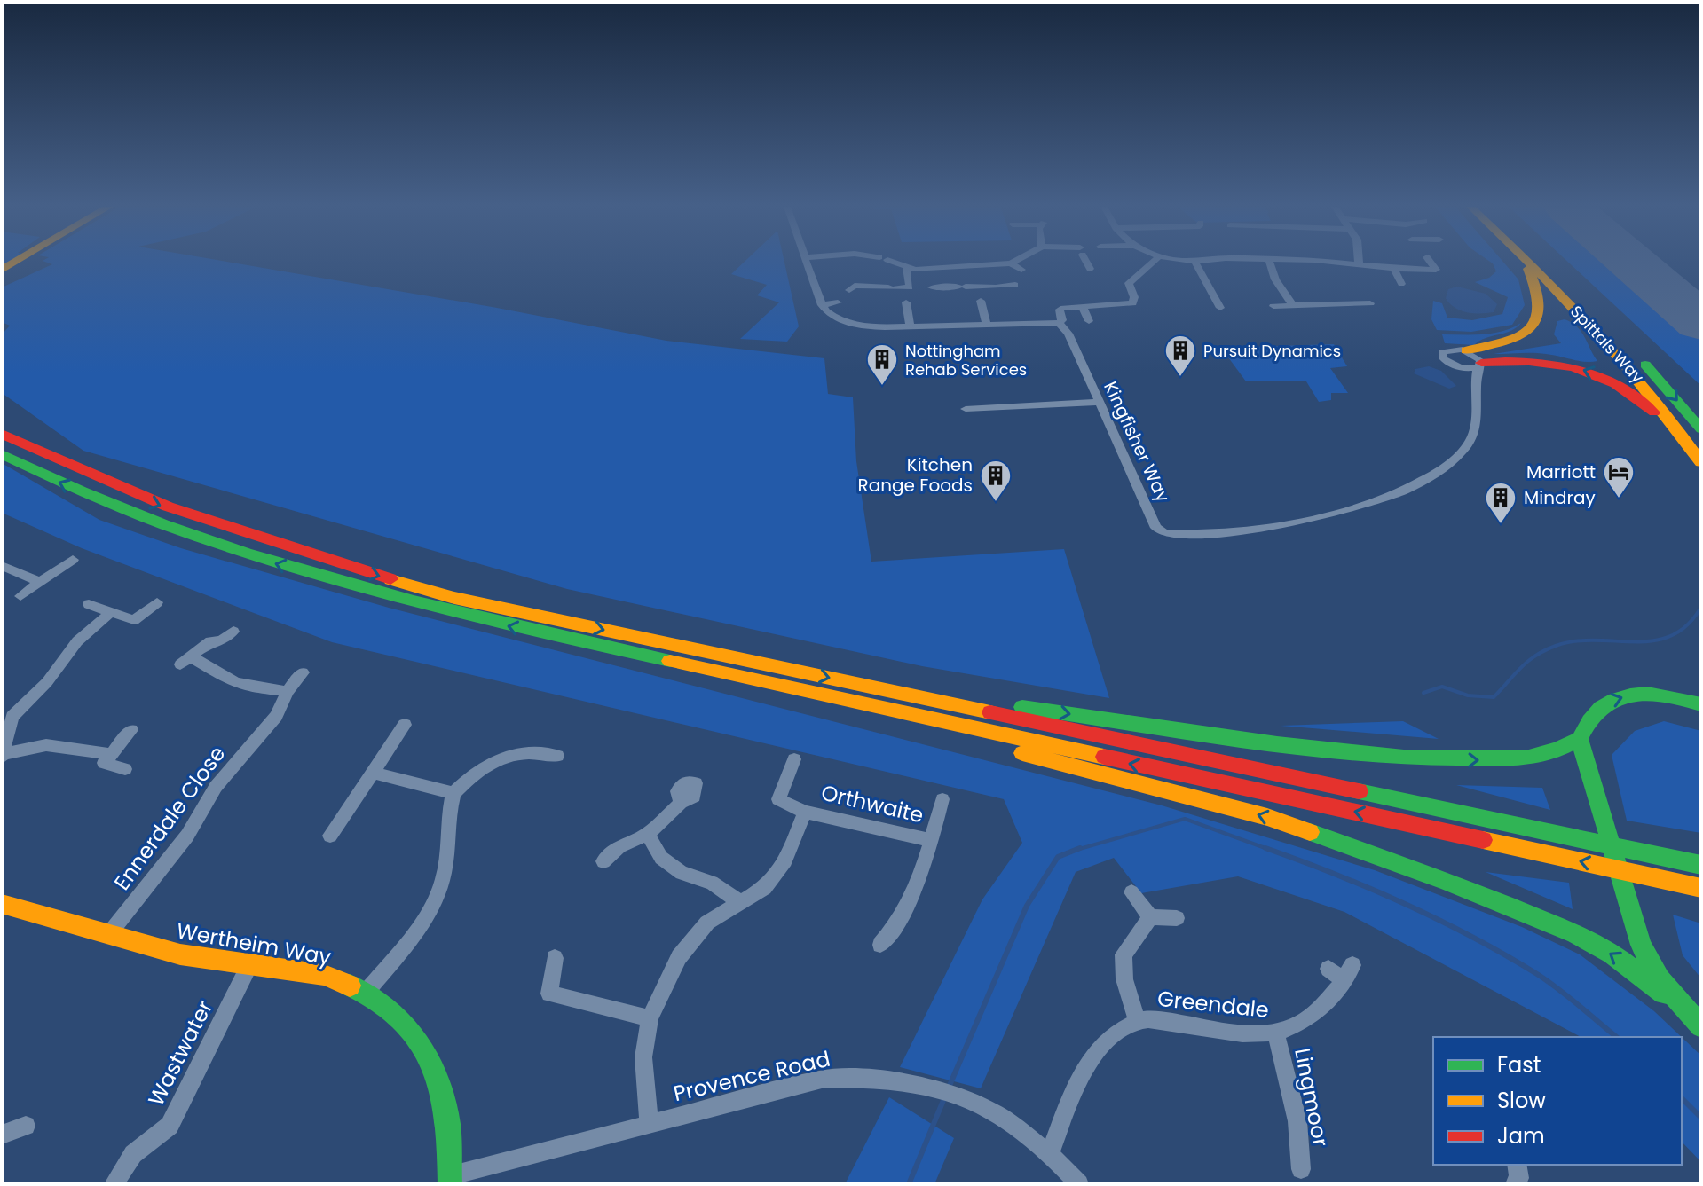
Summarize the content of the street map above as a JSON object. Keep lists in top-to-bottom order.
{
  "streets": {
    "main road": ["Spittals Way", "Wertheim Way"],
    "street": [
      "Kingfisher Way",
      "Orthwaite",
      "Ennerdale Close",
      "Greendale",
      "Wastwater",
      "Provence Road",
      "Lingmoor"
    ]
  },
  "crossings": [
    ["Orthwaite", "Provence Road"],
    ["Ennerdale Close", "Wertheim Way"],
    ["Wertheim Way", "Wastwater"],
    ["Wertheim Way", "Provence Road"],
    ["Greendale", "Provence Road"],
    ["Greendale", "Lingmoor"]
  ],
  "places": {
    "building": [
      "Pursuit Dynamics",
      "Nottingham Rehab Services",
      "Kitchen Range Foods",
      "Mindray"
    ],
    "hotel": ["Marriott"]
  },
  "legend": ["Fast", "Slow", "Jam"]
}
